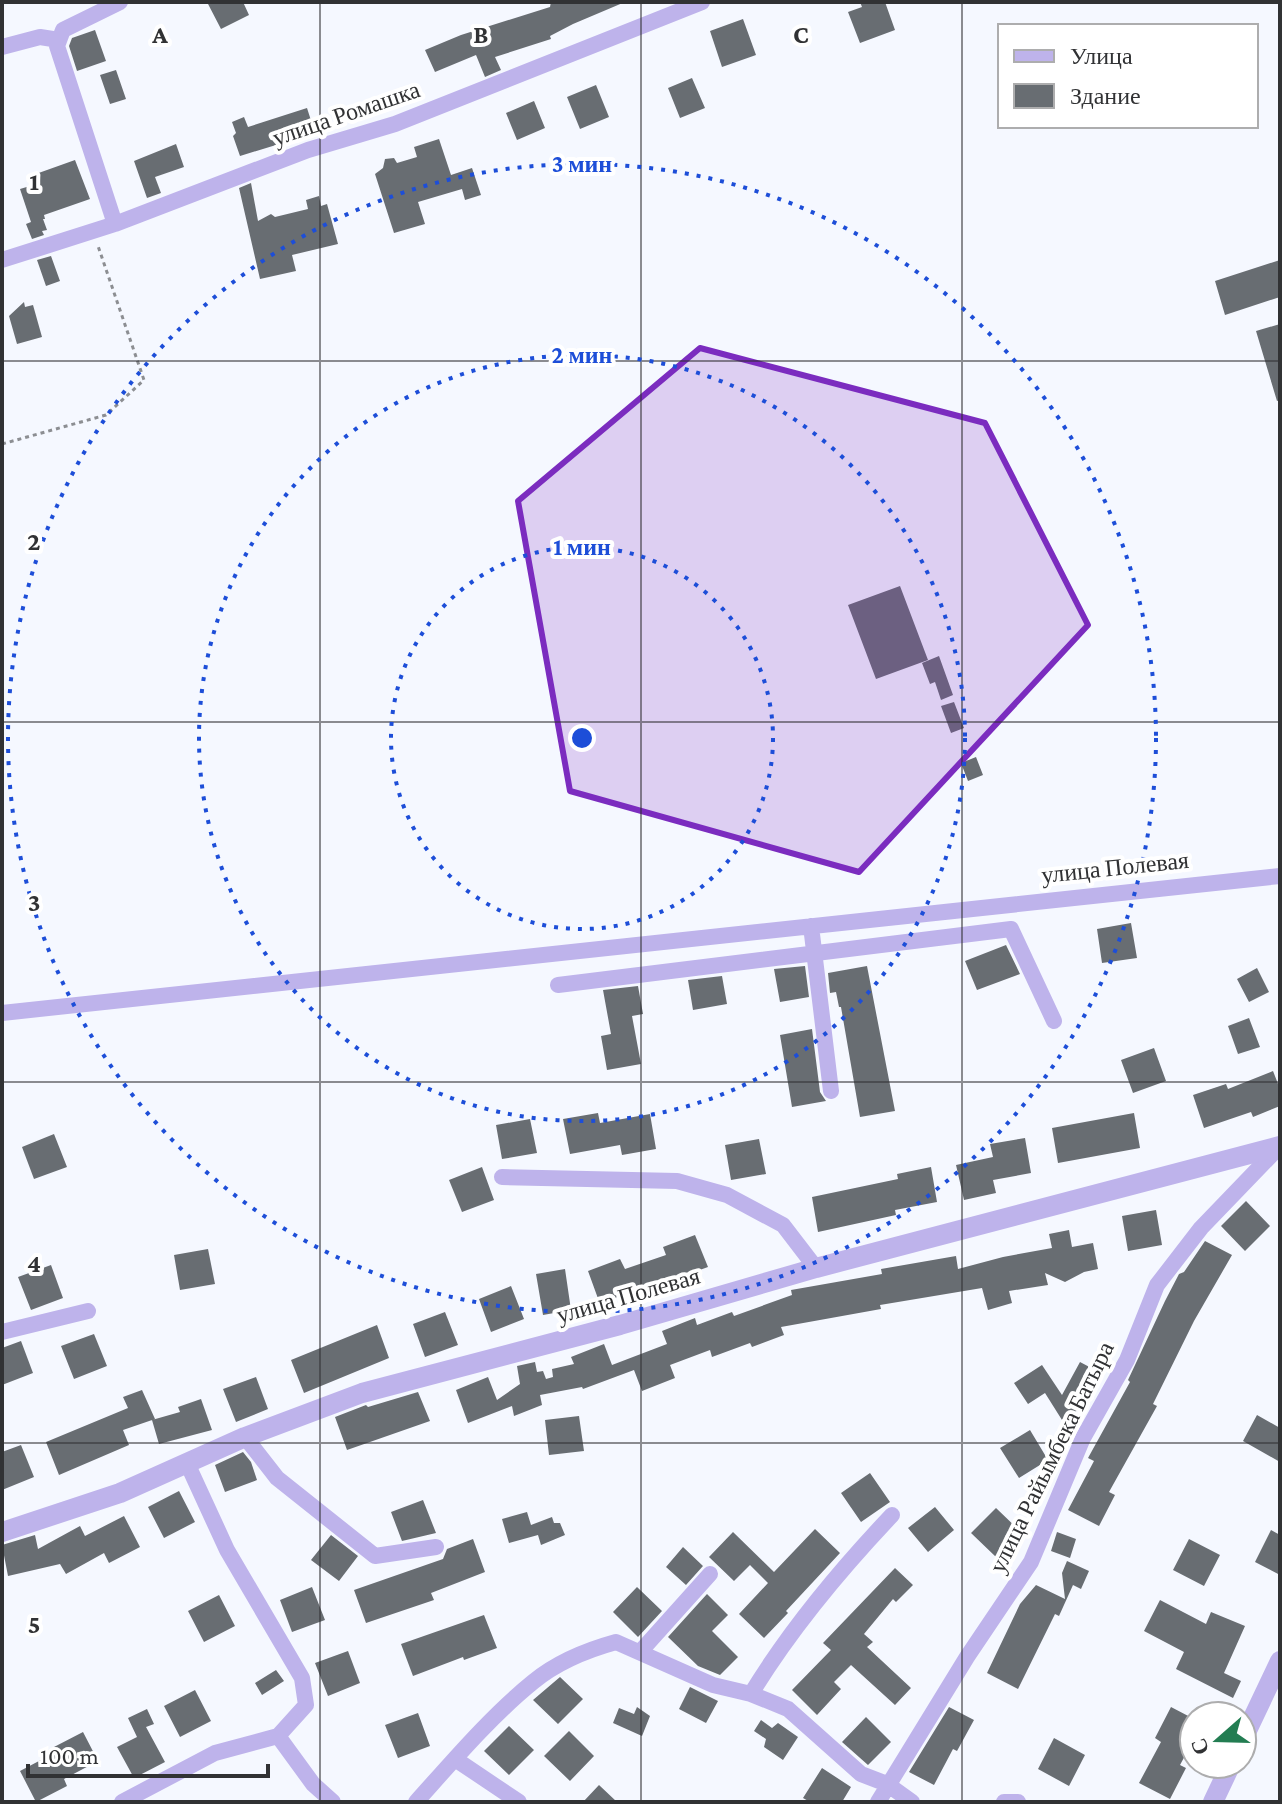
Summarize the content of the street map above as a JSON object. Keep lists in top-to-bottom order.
{
  "streets": {
    "street": ["улица Ромашка", "улица Полевая", "улица Райымбека Батыра"]
  },
  "crossings": [
    ["улица Полевая", "улица Райымбека Батыра"]
  ],
  "legend": ["Улица", "Здание"],
  "scale_bar": "100 m",
  "north": "left",
  "grid": {
    "columns": ["A", "B", "C"],
    "rows": [
      "1",
      "2",
      "3",
      "4",
      "5"
    ]
  },
  "rings": ["3 мин", "2 мин", "1 мин"]
}
